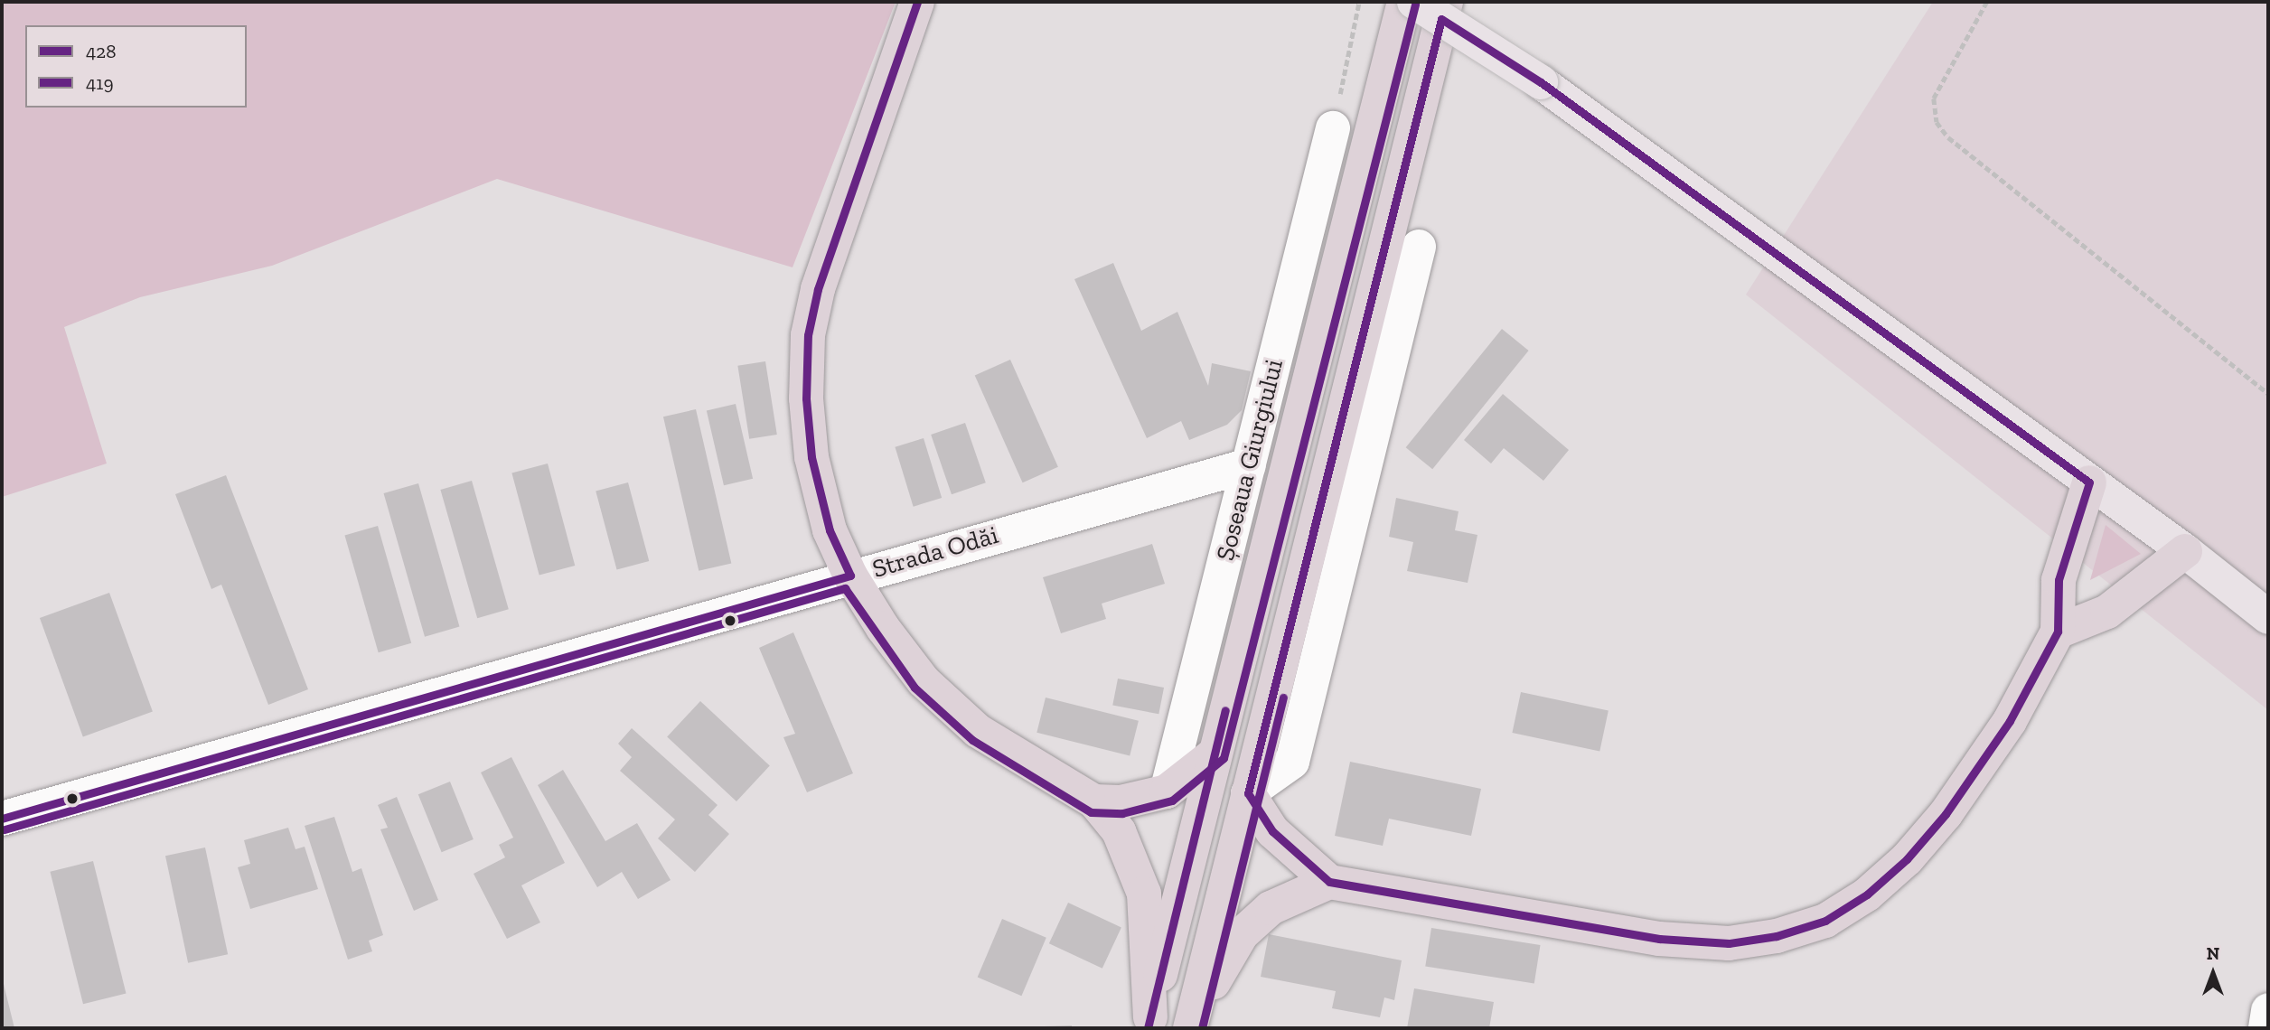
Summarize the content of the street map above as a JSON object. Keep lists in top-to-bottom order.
{
  "streets": {
    "highway": ["Șoseaua Giurgiului"],
    "street": ["Strada Odăi"]
  },
  "crossings": [
    ["Șoseaua Giurgiului", "Strada Odăi"]
  ],
  "lines": ["transit line 428", "transit line 419"],
  "legend": ["428", "419"],
  "north": "top"
}
